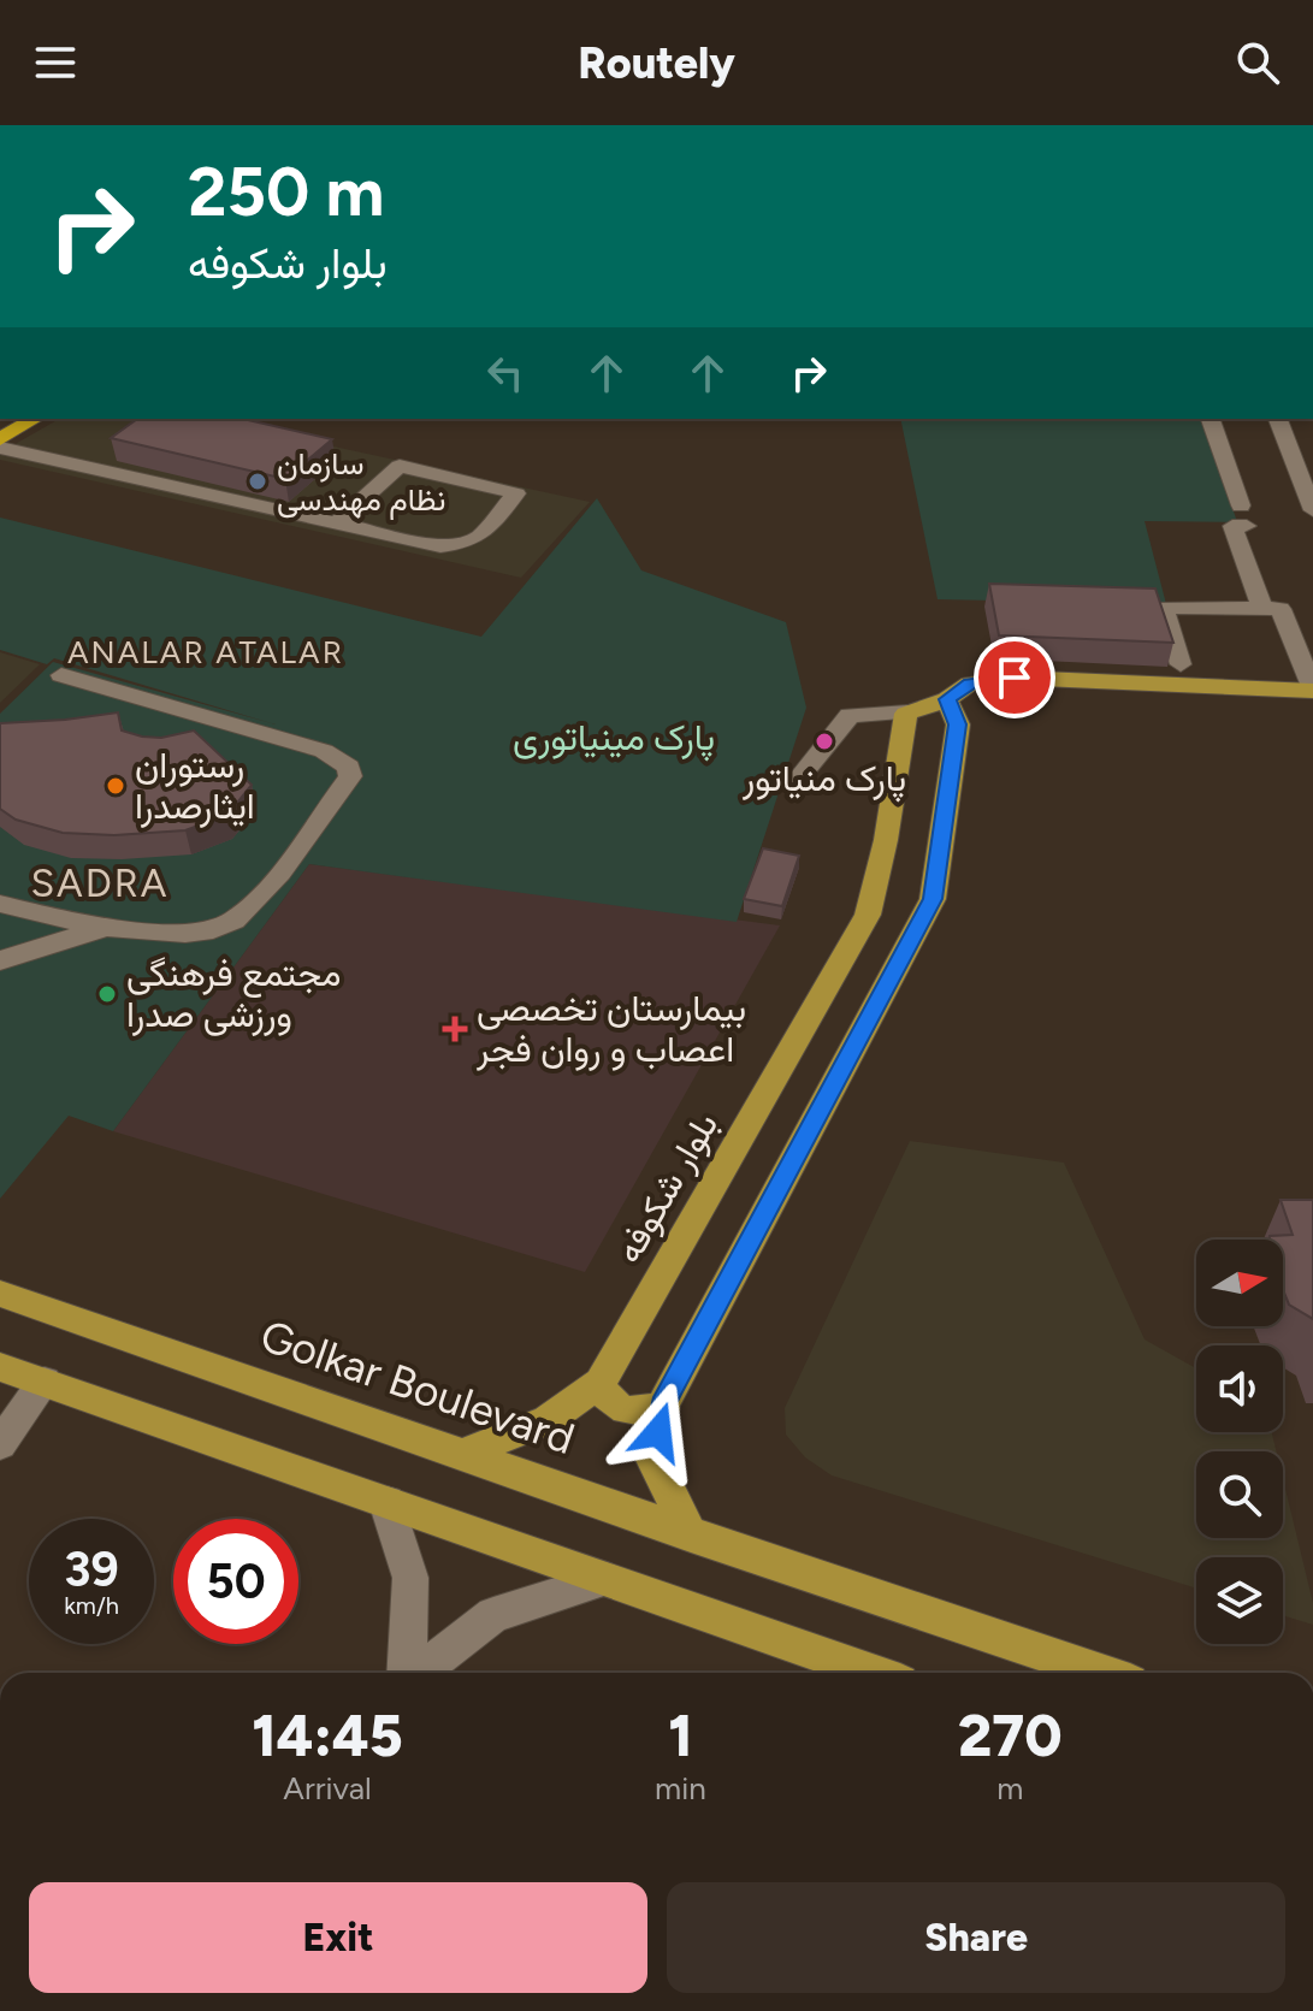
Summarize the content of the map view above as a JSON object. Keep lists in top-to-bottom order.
{
  "streets": {
    "main road": ["بلوار شکوفه", "Golkar Boulevard"]
  },
  "crossings": [
    ["بلوار شکوفه", "Golkar Boulevard"]
  ],
  "districts": ["ANALAR ATALAR", "SADRA"],
  "parks": ["پارک مینیاتوری"],
  "places": {
    "other": [
      "سازمان نظام مهندسی",
      "پارک منیاتور",
      "رستوران ایثارصدرا",
      "مجتمع فرهنگی ورزشی صدرا"
    ],
    "health": ["بیمارستان تخصصی اعصاب و روان فجر"]
  },
  "north": "right",
  "page": {
    "header": "Routely",
    "turn": ["250 m", "بلوار شکوفه"],
    "speed": "39 km/h",
    "limit": "50",
    "eta": [
      "14:45",
      "Arrival",
      "1",
      "min",
      "270",
      "m"
    ],
    "buttons": ["Exit", "Share"]
  }
}
